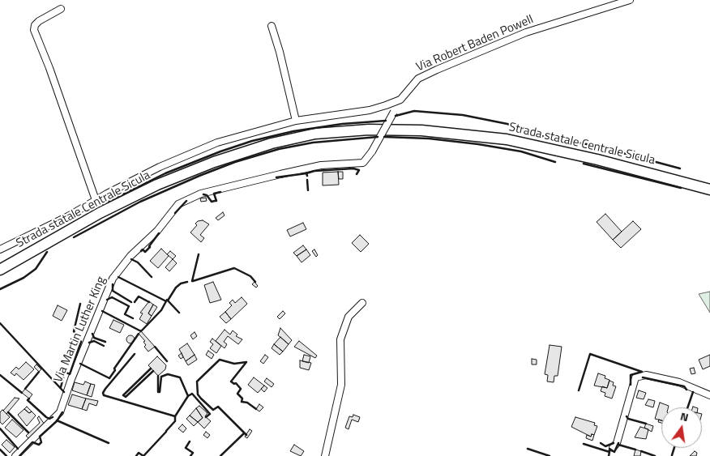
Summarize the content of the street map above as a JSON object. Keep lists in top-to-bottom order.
{
  "streets": {
    "main road": ["Strada statale Centrale Sicula"],
    "street": ["Via Robert Baden Powell", "Via Martin Luther King"]
  },
  "crossings": [
    ["Via Robert Baden Powell", "Via Martin Luther King"]
  ],
  "north": "top"
}
